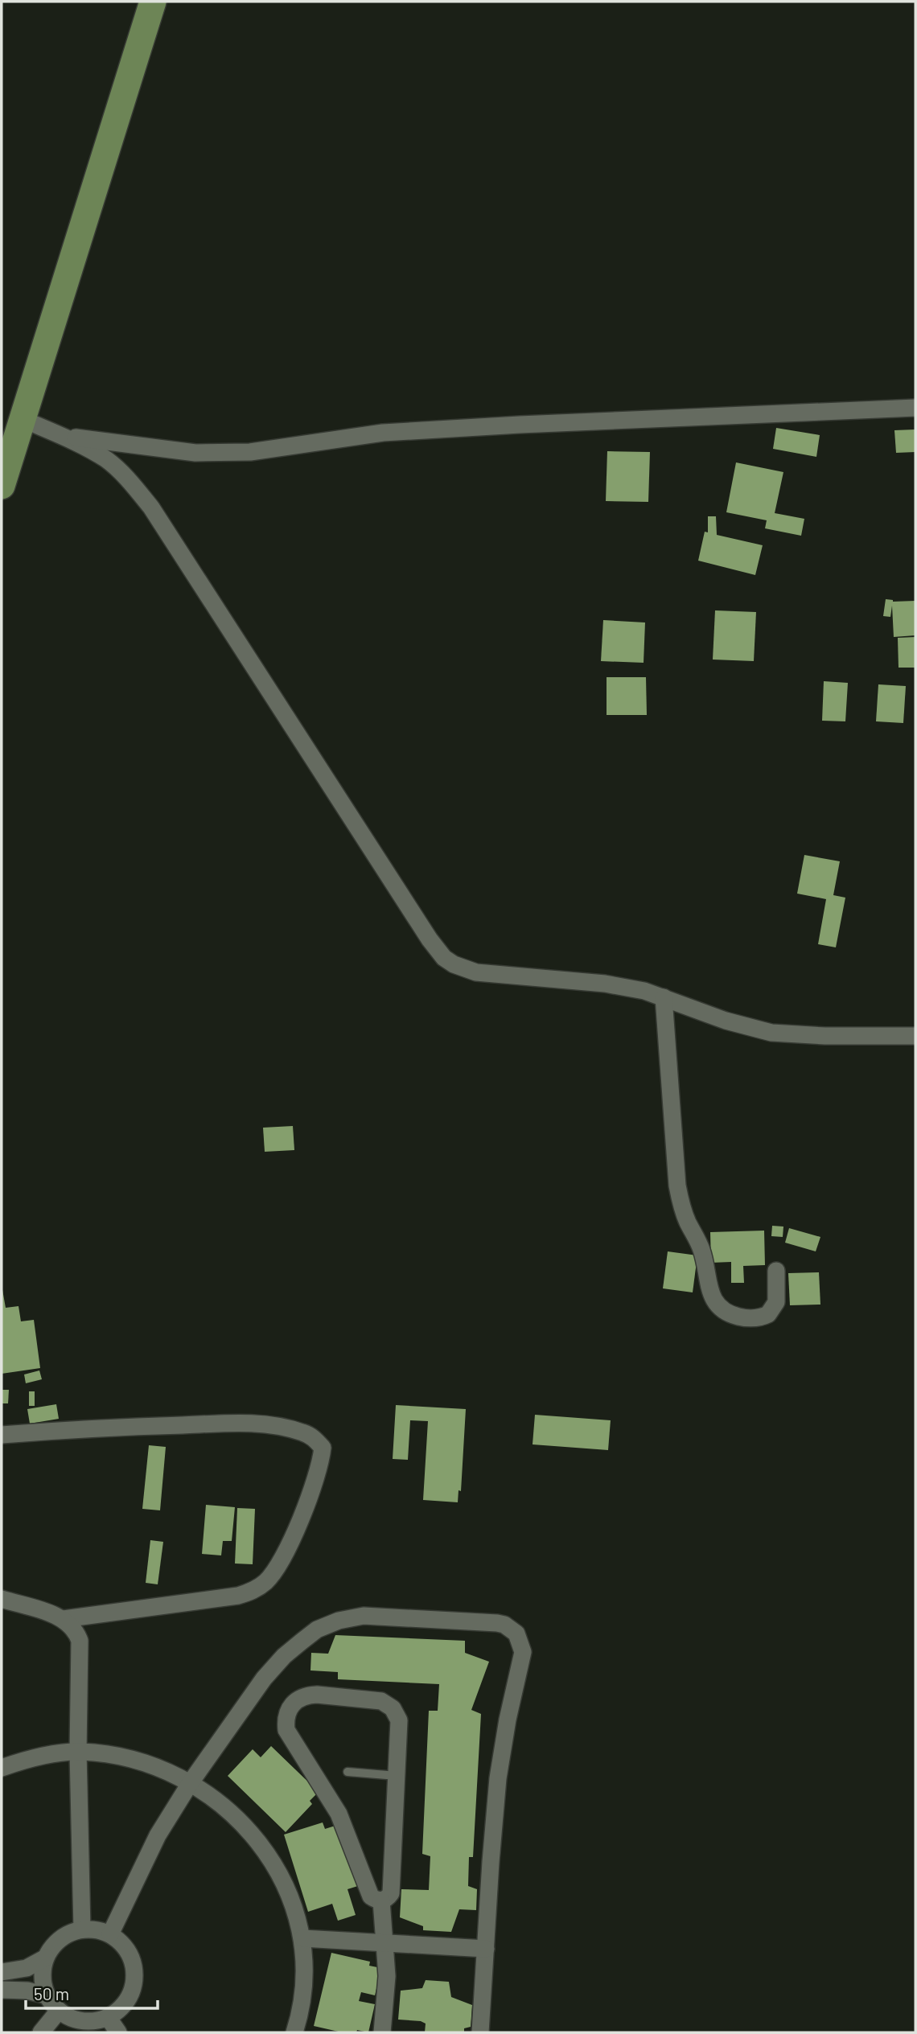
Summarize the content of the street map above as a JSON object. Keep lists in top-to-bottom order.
{
  "scale_bar": "50 m"
}
